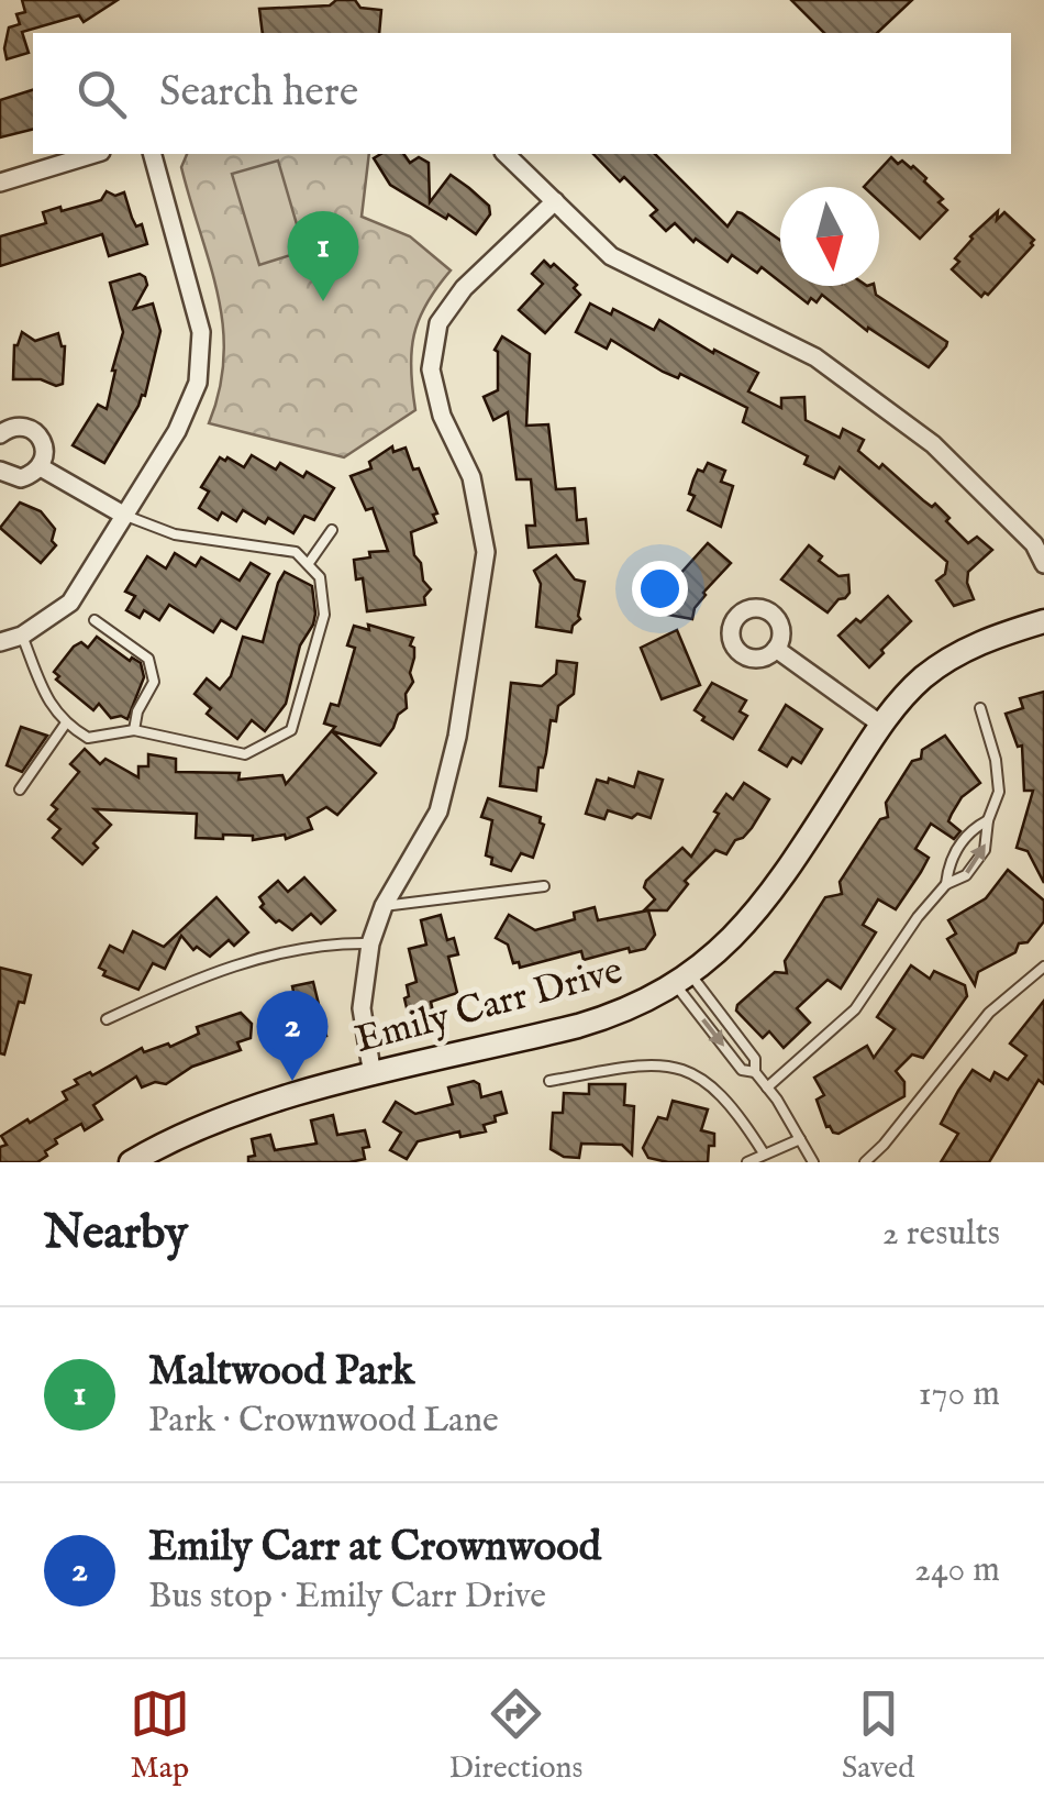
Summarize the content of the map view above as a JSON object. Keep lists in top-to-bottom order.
{
  "streets": {
    "street": ["Emily Carr Drive"]
  },
  "north": "bottom",
  "page": {
    "search": "Search here",
    "pins": ["1", "2"],
    "heading": ["Nearby", "2 results"],
    "list": [
      {
        "mark": "1",
        "name": "Maltwood Park",
        "note": "Park · Crownwood Lane",
        "value": "170 m"
      },
      {
        "mark": "2",
        "name": "Emily Carr at Crownwood",
        "note": "Bus stop · Emily Carr Drive",
        "value": "240 m"
      }
    ],
    "nav": ["Map", "Directions", "Saved"]
  }
}
